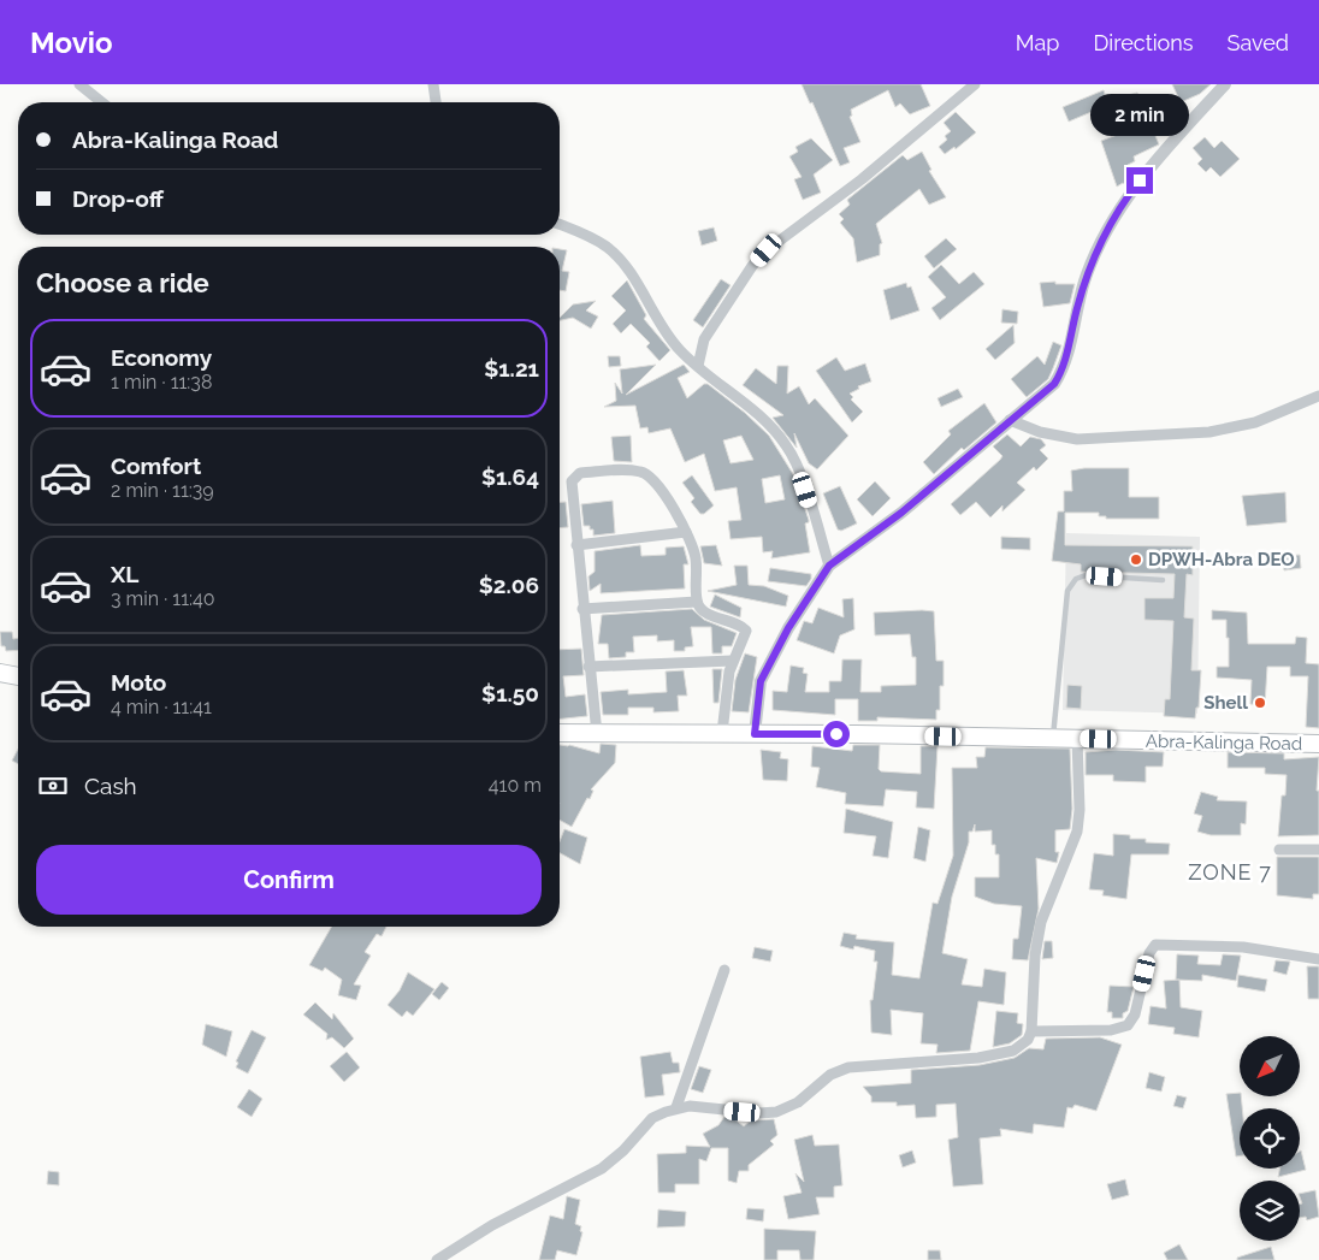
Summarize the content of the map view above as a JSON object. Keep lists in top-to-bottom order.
{
  "streets": {
    "main road": ["Abra-Kalinga Road"]
  },
  "districts": ["ZONE 7"],
  "places": ["DPWH-Abra DEO", "Shell"],
  "north": "bottom left",
  "page": {
    "header": "Movio",
    "nav": ["Map", "Directions", "Saved"],
    "bubble": "2 min",
    "banner": ["Abra-Kalinga Road", "Drop-off"],
    "heading": "Choose a ride",
    "list": [
      {
        "name": "Economy",
        "note": "1 min · 11:38",
        "value": "$1.21"
      },
      {
        "name": "Comfort",
        "note": "2 min · 11:39",
        "value": "$1.64"
      },
      {
        "name": "XL",
        "note": "3 min · 11:40",
        "value": "$2.06"
      },
      {
        "name": "Moto",
        "note": "4 min · 11:41",
        "value": "$1.50"
      }
    ],
    "pay": ["Cash", "410 m"],
    "buttons": "Confirm"
  }
}
